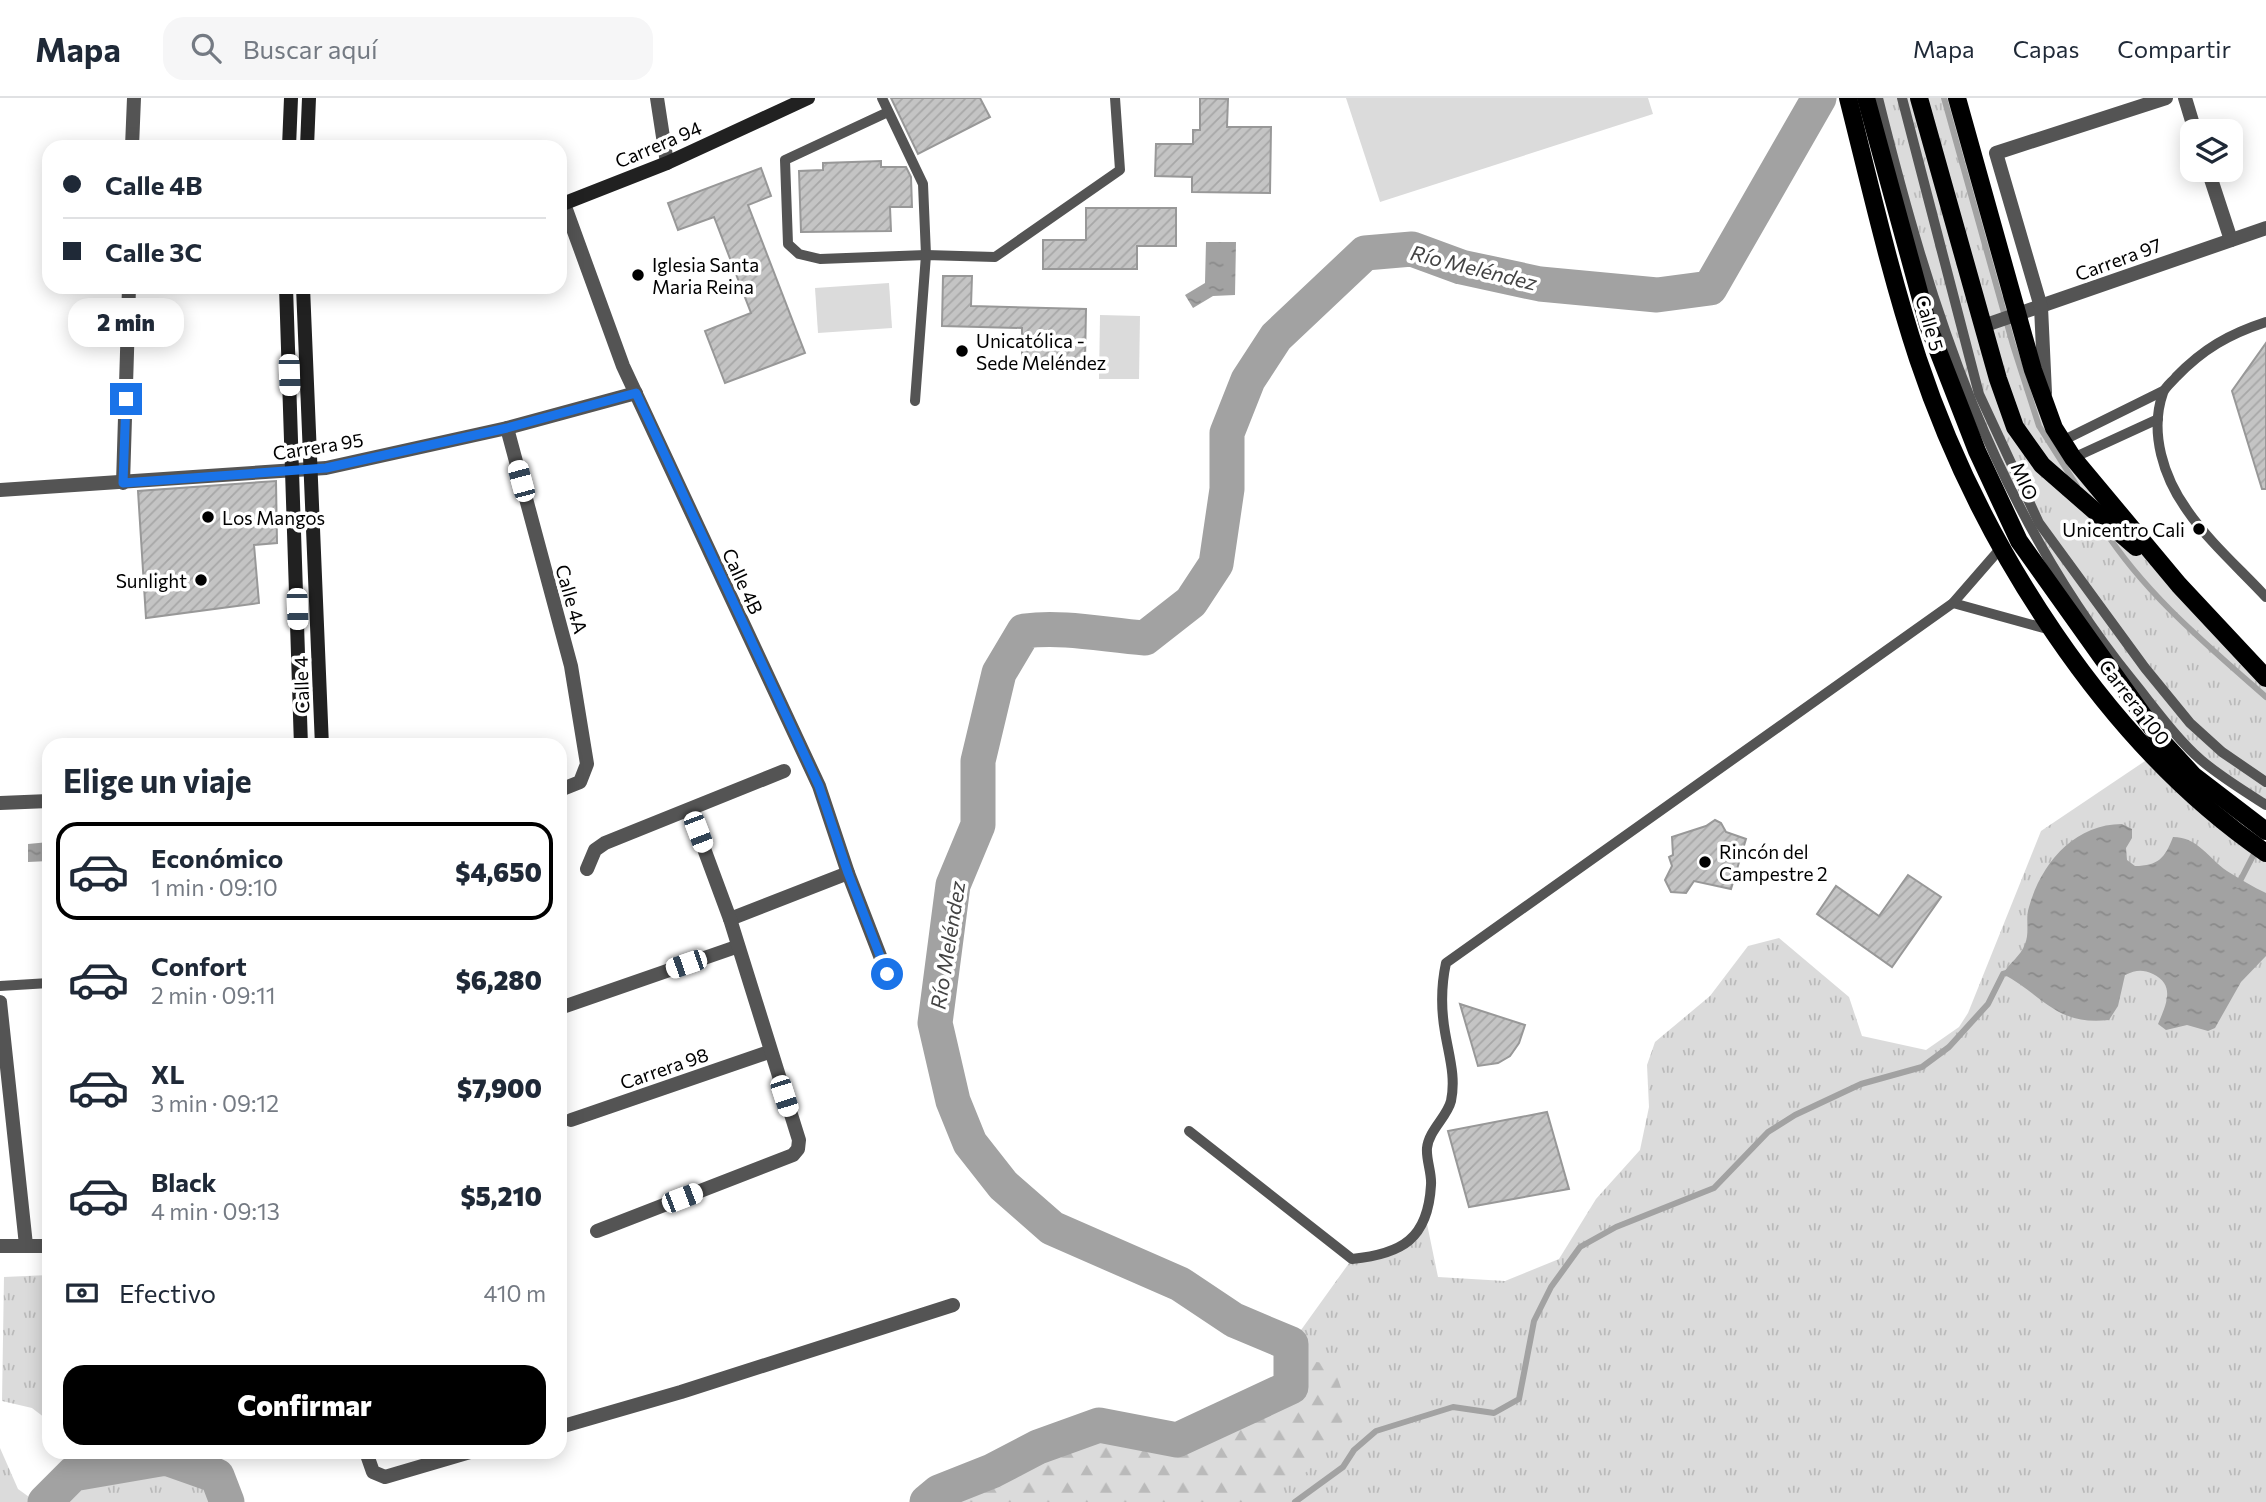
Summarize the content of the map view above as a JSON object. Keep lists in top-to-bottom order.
{
  "streets": {
    "main road": ["Calle 5", "Carrera 100"],
    "street": [
      "Carrera 94",
      "Carrera 97",
      "Carrera 95",
      "Calle 4B",
      "Calle 4A",
      "Calle 4",
      "Carrera 98"
    ],
    "lane": ["MIO"]
  },
  "crossings": [
    ["Calle 5", "MIO"],
    ["Calle 5", "Carrera 100"],
    ["Carrera 95", "Calle 4B"],
    ["Carrera 95", "Calle 4A"],
    ["Carrera 95", "Calle 4"]
  ],
  "water": ["Río Meléndez"],
  "places": [
    "Iglesia Santa Maria Reina",
    "Unicatólica - Sede Meléndez",
    "Los Mangos",
    "Unicentro Cali",
    "Sunlight",
    "Rincón del Campestre 2"
  ],
  "page": {
    "header": "Mapa",
    "search": "Buscar aquí",
    "nav": ["Mapa", "Capas", "Compartir"],
    "banner": ["Calle 4B", "Calle 3C"],
    "bubble": "2 min",
    "heading": "Elige un viaje",
    "list": [
      {
        "name": "Económico",
        "note": "1 min · 09:10",
        "value": "$4,650"
      },
      {
        "name": "Confort",
        "note": "2 min · 09:11",
        "value": "$6,280"
      },
      {
        "name": "XL",
        "note": "3 min · 09:12",
        "value": "$7,900"
      },
      {
        "name": "Black",
        "note": "4 min · 09:13",
        "value": "$5,210"
      }
    ],
    "pay": ["Efectivo", "410 m"],
    "buttons": "Confirmar"
  }
}
